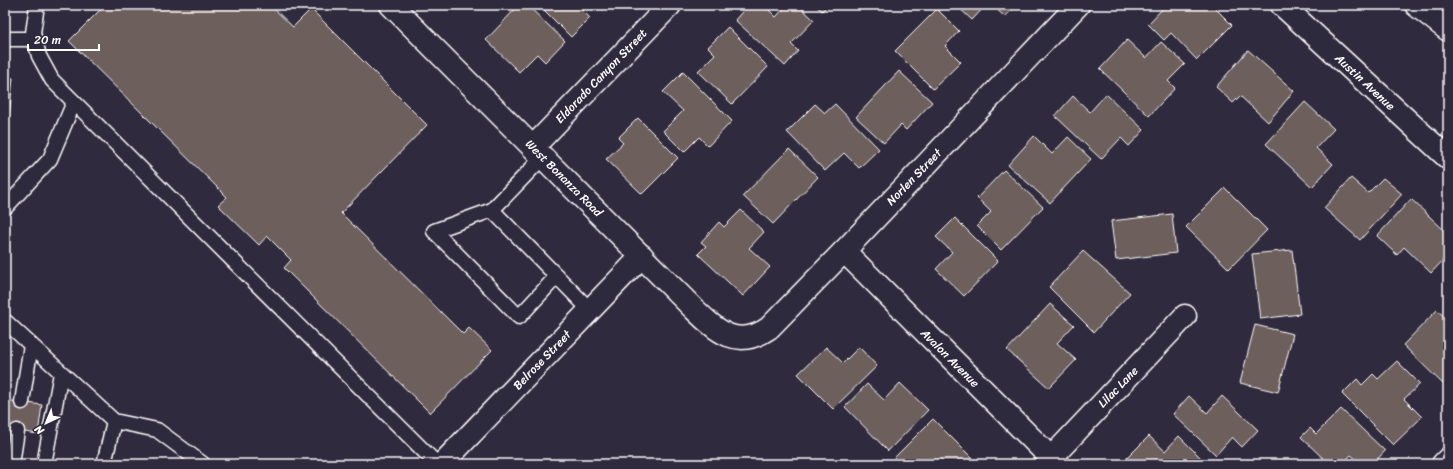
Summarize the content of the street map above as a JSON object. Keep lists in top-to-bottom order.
{
  "streets": {
    "main road": [
      "Eldorado Canyon Street",
      "Austin Avenue",
      "Norlen Street",
      "West Bonanza Road",
      "Avalon Avenue",
      "Belrose Street",
      "Lilac Lane"
    ]
  },
  "crossings": [
    ["Eldorado Canyon Street", "West Bonanza Road"],
    ["Norlen Street", "West Bonanza Road"],
    ["Norlen Street", "Avalon Avenue"],
    ["West Bonanza Road", "Belrose Street"],
    ["Avalon Avenue", "Lilac Lane"]
  ],
  "scale_bar": "20 m",
  "north": "bottom left"
}
